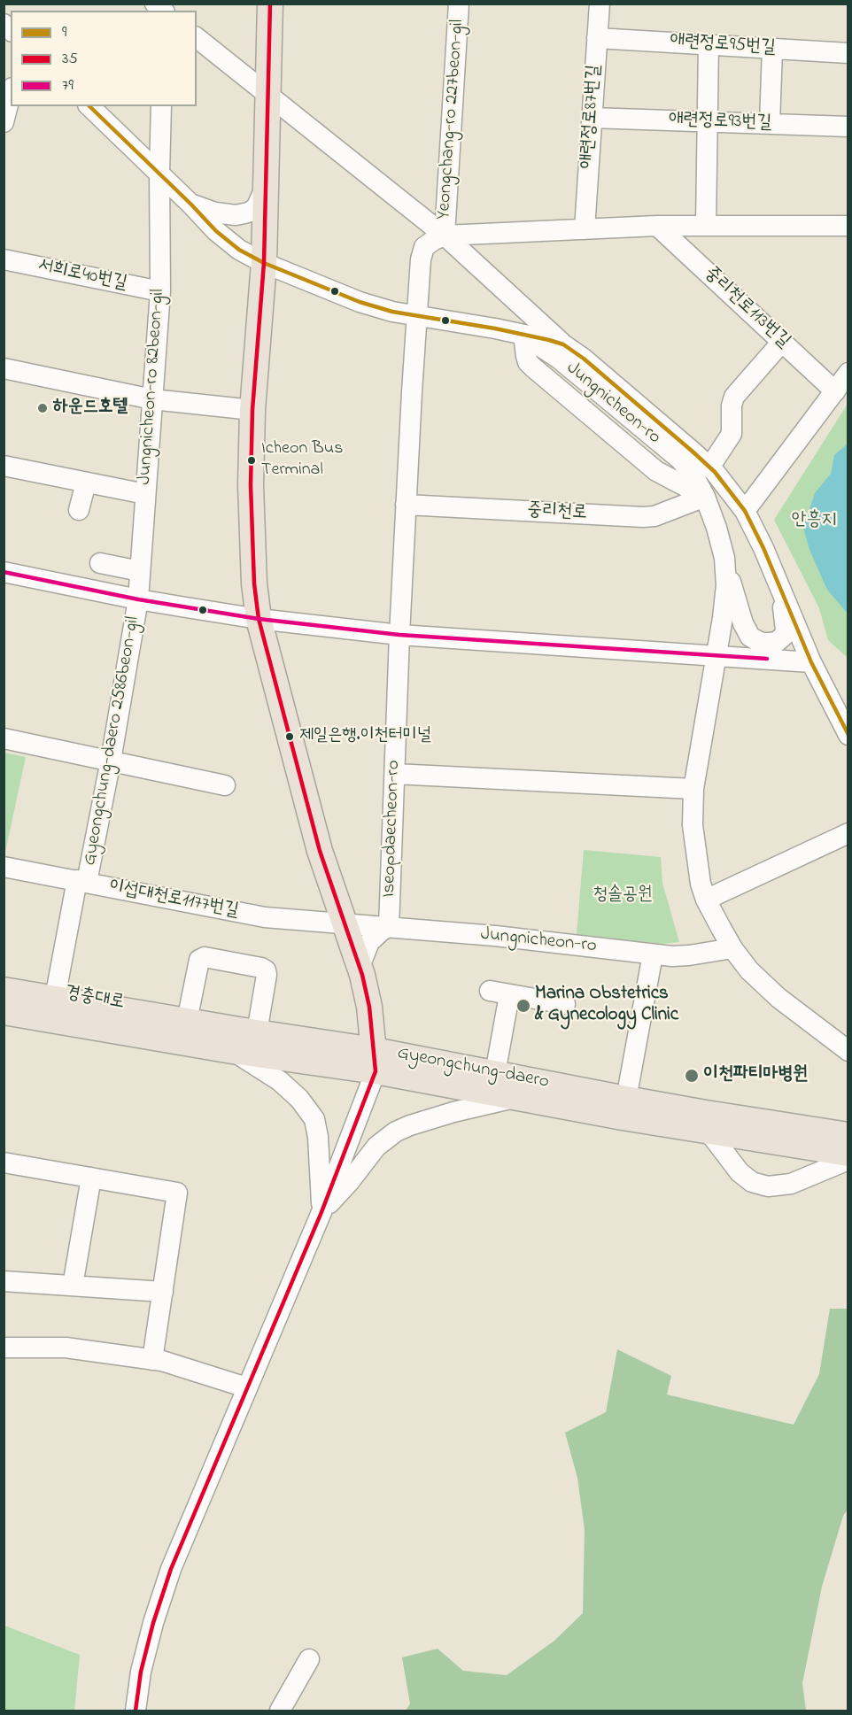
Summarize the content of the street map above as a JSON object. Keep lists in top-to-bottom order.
{
  "streets": {
    "main road": ["Gyeongchung-daero"],
    "street": [
      "애련정로95번길",
      "애련정로87번길",
      "Yeongchang-ro 227beon-gil",
      "애련정로93번길",
      "서희로40번길",
      "중리천로113번길",
      "Jungnicheon-ro 82beon-gil",
      "Jungnicheon-ro",
      "중리천로",
      "Gyeongchung-daero 2586beon-gil",
      "Iseopdaecheon-ro",
      "이섭대천로1177번길",
      "경충대로"
    ]
  },
  "crossings": [
    ["애련정로95번길", "애련정로87번길"],
    ["애련정로87번길", "애련정로93번길"],
    ["서희로40번길", "Jungnicheon-ro 82beon-gil"],
    ["Jungnicheon-ro 82beon-gil", "Jungnicheon-ro"],
    ["Jungnicheon-ro 82beon-gil", "Gyeongchung-daero 2586beon-gil"],
    ["Jungnicheon-ro", "중리천로"],
    ["Jungnicheon-ro", "Iseopdaecheon-ro"],
    ["Jungnicheon-ro", "이섭대천로1177번길"],
    ["Gyeongchung-daero 2586beon-gil", "이섭대천로1177번길"],
    ["Gyeongchung-daero 2586beon-gil", "경충대로"],
    ["Gyeongchung-daero 2586beon-gil", "Gyeongchung-daero"],
    ["경충대로", "Gyeongchung-daero"]
  ],
  "parks": ["안흥지", "청솔공원"],
  "places": [
    "하운드호텔",
    "Icheon Bus Terminal",
    "제일은행.이천터미널",
    "Marina Obstetrics & Gynecology Clinic",
    "이천파티마병원"
  ],
  "lines": ["transit line 35", "transit line 9", "transit line 79"],
  "legend": ["9", "35", "79"]
}
